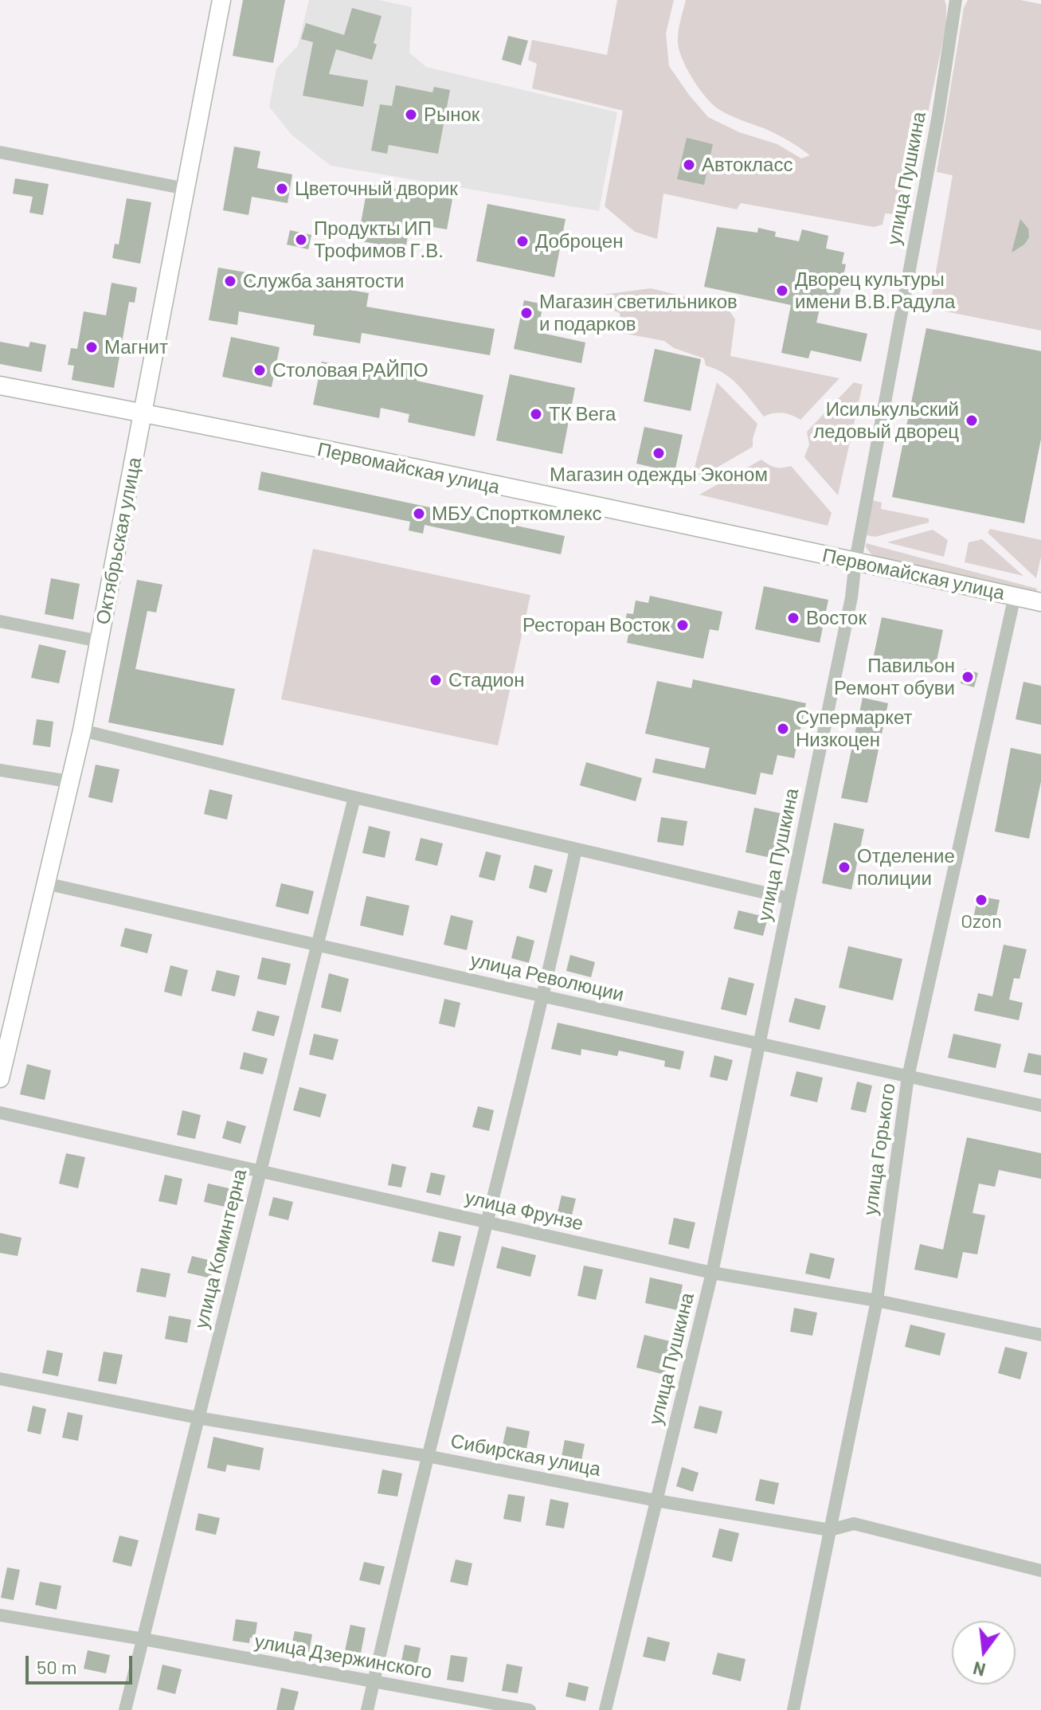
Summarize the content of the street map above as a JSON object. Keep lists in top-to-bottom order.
{
  "streets": {
    "street": [
      "улица Пушкина",
      "Первомайская улица",
      "Октябрьская улица",
      "улица Революции",
      "улица Горького",
      "улица Фрунзе",
      "улица Коминтерна",
      "Сибирская улица",
      "улица Дзержинского"
    ]
  },
  "crossings": [
    ["улица Пушкина", "Первомайская улица"],
    ["улица Пушкина", "улица Революции"],
    ["улица Пушкина", "улица Фрунзе"],
    ["улица Пушкина", "Сибирская улица"],
    ["Первомайская улица", "Октябрьская улица"],
    ["Первомайская улица", "улица Горького"],
    ["Октябрьская улица", "улица Революции"],
    ["улица Революции", "улица Горького"],
    ["улица Революции", "улица Коминтерна"],
    ["улица Горького", "улица Фрунзе"],
    ["улица Горького", "Сибирская улица"],
    ["улица Фрунзе", "улица Коминтерна"],
    ["улица Коминтерна", "Сибирская улица"],
    ["улица Коминтерна", "улица Дзержинского"]
  ],
  "places": [
    "Рынок",
    "Автокласс",
    "Цветочный дворик",
    "Продукты ИП Трофимов Г.В.",
    "Доброцен",
    "Служба занятости",
    "Дворец культуры имени В.В.Радула",
    "Магазин светильников и подарков",
    "Магнит",
    "Столовая РАЙПО",
    "ТК Вега",
    "Исилькульский ледовый дворец",
    "Магазин одежды Эконом",
    "МБУ Спорткомлекс",
    "Восток",
    "Ресторан Восток",
    "Павильон Ремонт обуви",
    "Стадион",
    "Супермаркет Низкоцен",
    "Отделение полиции",
    "Ozon"
  ],
  "scale_bar": "50 m",
  "north": "bottom"
}
